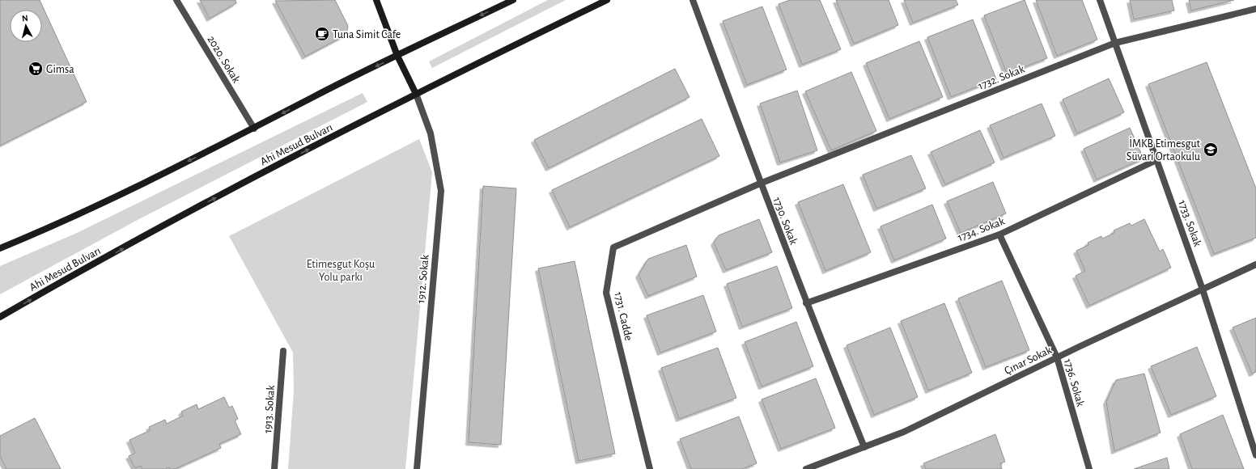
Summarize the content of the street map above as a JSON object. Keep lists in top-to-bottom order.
{
  "streets": {
    "main road": ["Ahi Mesud Bulvarı"],
    "street": [
      "2020. Sokak",
      "1732. Sokak",
      "1730. Sokak",
      "1733. Sokak",
      "1734. Sokak",
      "1912. Sokak",
      "1731. Cadde",
      "Çınar Sokak",
      "1736. Sokak",
      "1913. Sokak"
    ]
  },
  "crossings": [
    ["1732. Sokak", "1730. Sokak"],
    ["1732. Sokak", "1733. Sokak"],
    ["1732. Sokak", "1731. Cadde"],
    ["Ahi Mesud Bulvarı", "1912. Sokak"],
    ["1730. Sokak", "1734. Sokak"],
    ["1730. Sokak", "1731. Cadde"],
    ["1730. Sokak", "Çınar Sokak"],
    ["1733. Sokak", "1734. Sokak"],
    ["1733. Sokak", "Çınar Sokak"],
    ["1734. Sokak", "1736. Sokak"],
    ["Çınar Sokak", "1736. Sokak"]
  ],
  "parks": ["Etimesgut Koşu Yolu parkı"],
  "places": {
    "cafe": ["Tuna Simit Cafe"],
    "supermarket": ["Gimsa"],
    "school or university": ["İMKB Etimesgut Süvari Ortaokulu"]
  },
  "north": "top"
}
